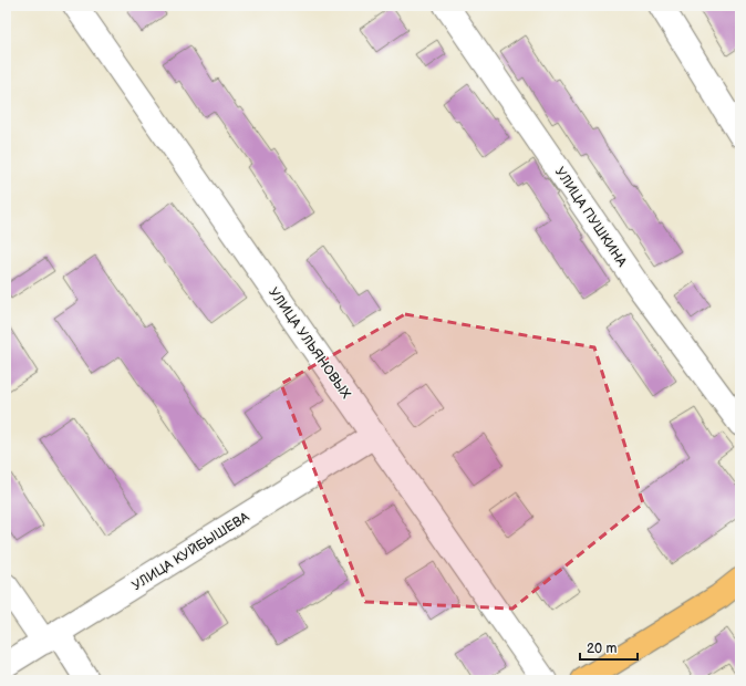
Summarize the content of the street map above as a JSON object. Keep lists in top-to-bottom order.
{
  "streets": {
    "street": ["УЛИЦА ПУШКИНА", "УЛИЦА УЛЬЯНОВЫХ", "УЛИЦА КУЙБЫШЕВА"]
  },
  "crossings": [
    ["УЛИЦА УЛЬЯНОВЫХ", "УЛИЦА КУЙБЫШЕВА"]
  ],
  "scale_bar": "20 m"
}
